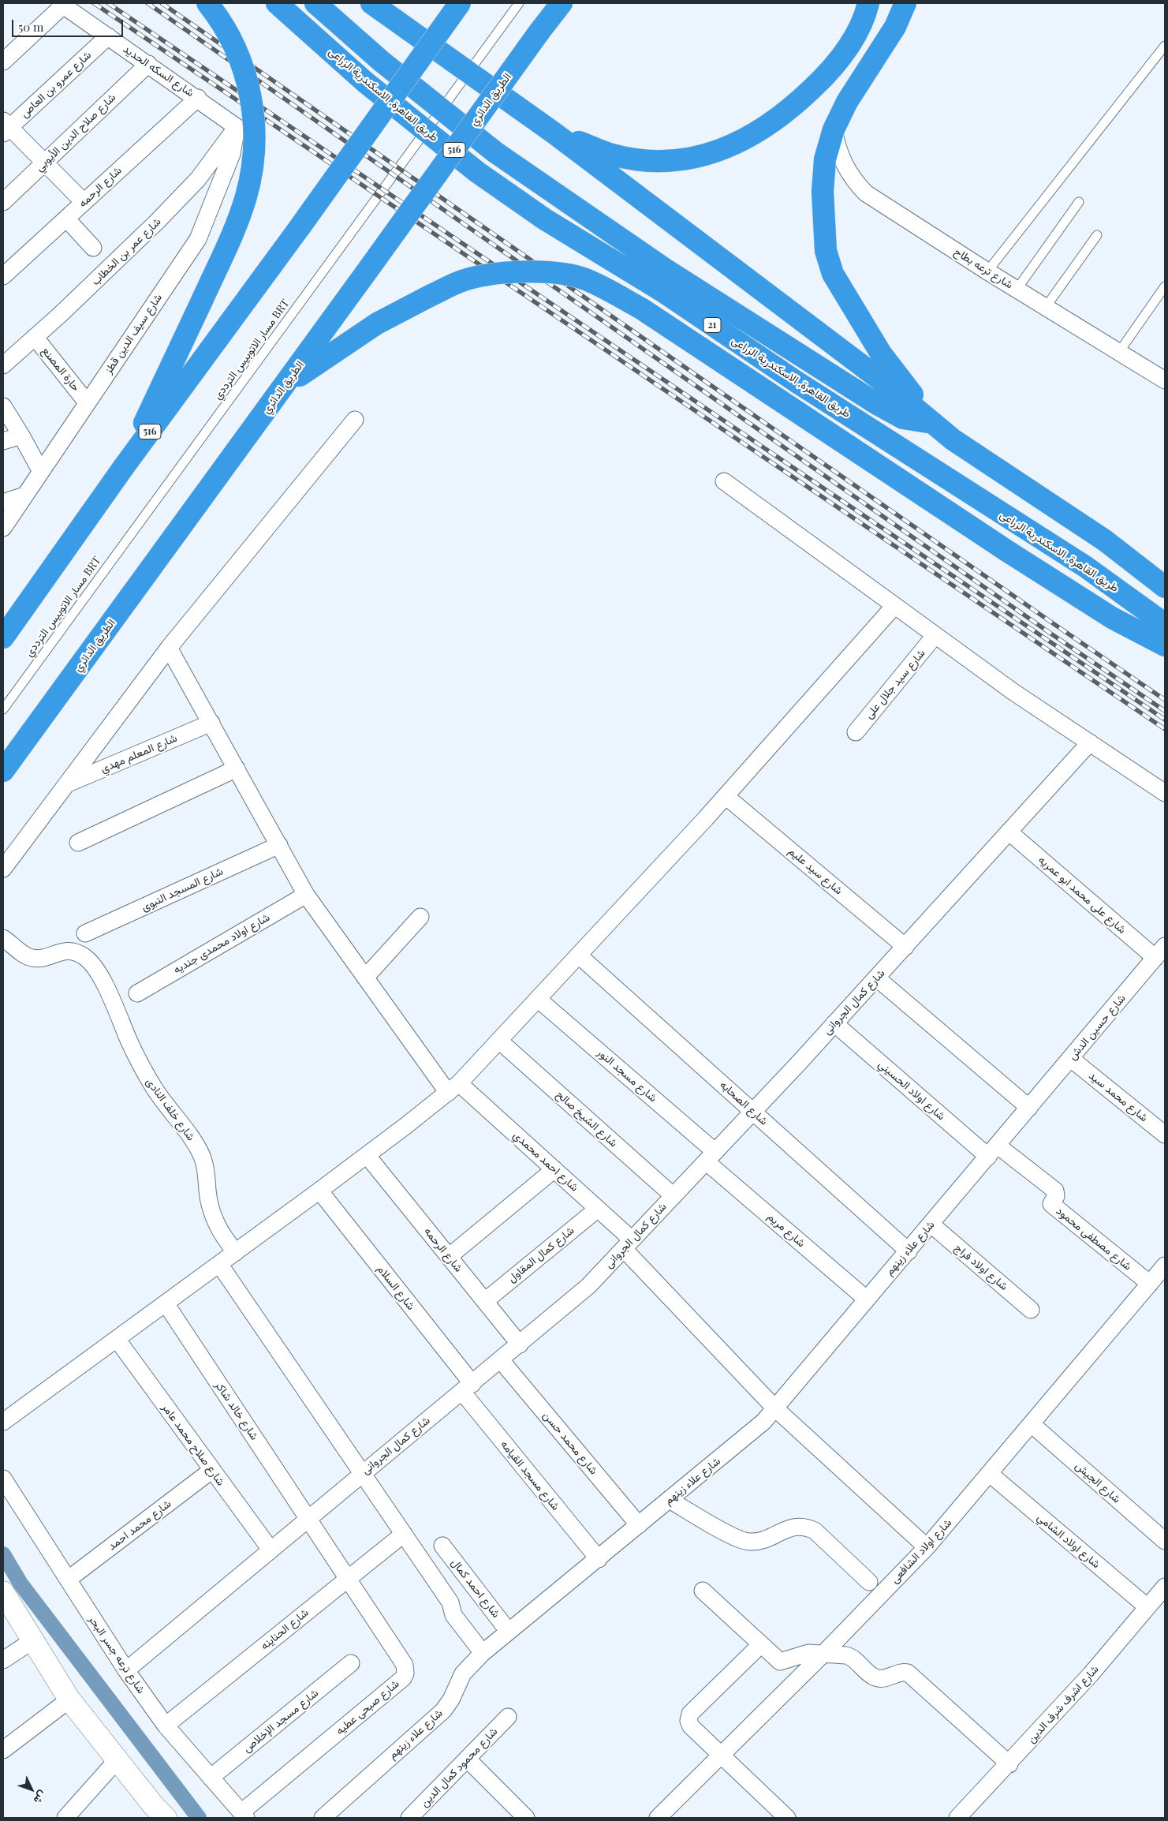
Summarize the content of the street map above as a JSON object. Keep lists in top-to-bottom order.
{
  "streets": {
    "highway": [
      "طريق القاهرة, الاسكندرية الزراعى",
      "الطريق الدائري",
      "516",
      "21"
    ],
    "street": [
      "شارع السكه الحديد",
      "شارع عمرو بن العاص",
      "شارع صلاح الدين الأيوبي",
      "شارع الرحمه",
      "شارع عمر بن الخطاب",
      "شارع ترعه بطاح",
      "شارع سيف الدين قطز",
      "حارة المصنع",
      "شارع سيد جلال على",
      "شارع المعلم مهدي",
      "شارع سيد عليم",
      "شارع المسجد النبوى",
      "شارع على محمد ابو عمريه",
      "شارع اولاد محمدى جنديه",
      "شارع كمال الجروانى",
      "شارع حسين الدش",
      "شارع مسجد النور",
      "شارع اولاد الحسيني",
      "شارع محمد سيد",
      "شارع الصحابه",
      "شارع خلف النادى",
      "شارع الشيخ صالح",
      "شارع احمد محمدي",
      "شارع مريم",
      "شارع مصطفى محمود",
      "شارع علاء زينهم",
      "شارع كمال المقاول",
      "شارع اولاد فراج",
      "شارع السلام",
      "شارع خالد شاكر",
      "شارع محمد حسن",
      "شارع صلاح محمد عامر",
      "شارع مسجد القيامه",
      "شارع الجيش",
      "شارع محمد احمد",
      "شارع اولاد الشامي",
      "شارع اولاد الشافعى",
      "شارع احمد كمال",
      "شارع الحناينه",
      "شارع ترعه جسر البحر",
      "شارع اشرف شرف الدين",
      "شارع صبحى عطيه",
      "شارع مسجد الإخلاص",
      "شارع محمود كمال الدين"
    ],
    "lane": ["مسار الاتوبيس الترددي BRT"]
  },
  "crossings": [
    ["شارع السكه الحديد", "شارع عمرو بن العاص"],
    ["شارع السكه الحديد", "شارع صلاح الدين الأيوبي"],
    ["شارع السكه الحديد", "شارع الرحمه"],
    ["شارع السكه الحديد", "شارع عمر بن الخطاب"],
    ["شارع السكه الحديد", "شارع سيف الدين قطز"],
    ["شارع الرحمه", "شارع كمال الجروانى"],
    ["شارع الرحمه", "شارع كمال المقاول"],
    ["شارع عمر بن الخطاب", "شارع سيف الدين قطز"],
    ["شارع عمر بن الخطاب", "حارة المصنع"],
    ["شارع سيف الدين قطز", "حارة المصنع"],
    ["شارع المعلم مهدي", "شارع احمد محمدي"],
    ["شارع سيد عليم", "شارع كمال الجروانى"],
    ["شارع المسجد النبوى", "شارع احمد محمدي"],
    ["شارع على محمد ابو عمريه", "شارع كمال الجروانى"],
    ["شارع على محمد ابو عمريه", "شارع حسين الدش"],
    ["شارع اولاد محمدى جنديه", "شارع احمد محمدي"],
    ["شارع كمال الجروانى", "شارع مسجد النور"],
    ["شارع كمال الجروانى", "شارع اولاد الحسيني"],
    ["شارع كمال الجروانى", "شارع الصحابه"],
    ["شارع كمال الجروانى", "شارع الشيخ صالح"],
    ["شارع كمال الجروانى", "شارع احمد محمدي"],
    ["شارع كمال الجروانى", "شارع مريم"],
    ["شارع كمال الجروانى", "شارع السلام"],
    ["شارع كمال الجروانى", "شارع خالد شاكر"],
    ["شارع كمال الجروانى", "شارع محمد حسن"],
    ["شارع كمال الجروانى", "شارع صلاح محمد عامر"],
    ["شارع كمال الجروانى", "شارع مسجد القيامه"],
    ["شارع كمال الجروانى", "شارع ترعه جسر البحر"],
    ["شارع كمال الجروانى", "شارع صبحى عطيه"],
    ["شارع حسين الدش", "شارع محمد سيد"],
    ["شارع حسين الدش", "شارع علاء زينهم"],
    ["شارع مسجد النور", "شارع مريم"],
    ["شارع اولاد الحسيني", "شارع مصطفى محمود"],
    ["شارع اولاد الحسيني", "شارع علاء زينهم"],
    ["شارع الصحابه", "شارع علاء زينهم"],
    ["شارع احمد محمدي", "شارع علاء زينهم"],
    ["شارع احمد محمدي", "شارع كمال المقاول"],
    ["شارع احمد محمدي", "شارع اولاد الشافعى"],
    ["شارع مريم", "شارع علاء زينهم"],
    ["شارع مصطفى محمود", "شارع علاء زينهم"],
    ["شارع مصطفى محمود", "شارع اولاد الشافعى"],
    ["شارع علاء زينهم", "شارع اولاد فراج"],
    ["شارع علاء زينهم", "شارع محمد حسن"],
    ["شارع علاء زينهم", "شارع مسجد القيامه"],
    ["شارع علاء زينهم", "شارع احمد كمال"],
    ["شارع السلام", "شارع مسجد القيامه"],
    ["شارع خالد شاكر", "شارع صبحى عطيه"],
    ["شارع صلاح محمد عامر", "شارع محمد احمد"],
    ["شارع الجيش", "شارع اولاد الشافعى"],
    ["شارع محمد احمد", "شارع ترعه جسر البحر"],
    ["شارع اولاد الشامي", "شارع اولاد الشافعى"],
    ["شارع اولاد الشامي", "شارع اشرف شرف الدين"],
    ["شارع الحناينه", "شارع ترعه جسر البحر"],
    ["شارع الحناينه", "شارع صبحى عطيه"],
    ["شارع ترعه جسر البحر", "شارع صبحى عطيه"],
    ["شارع ترعه جسر البحر", "شارع مسجد الإخلاص"]
  ],
  "scale_bar": "50 m",
  "north": "bottom right"
}
